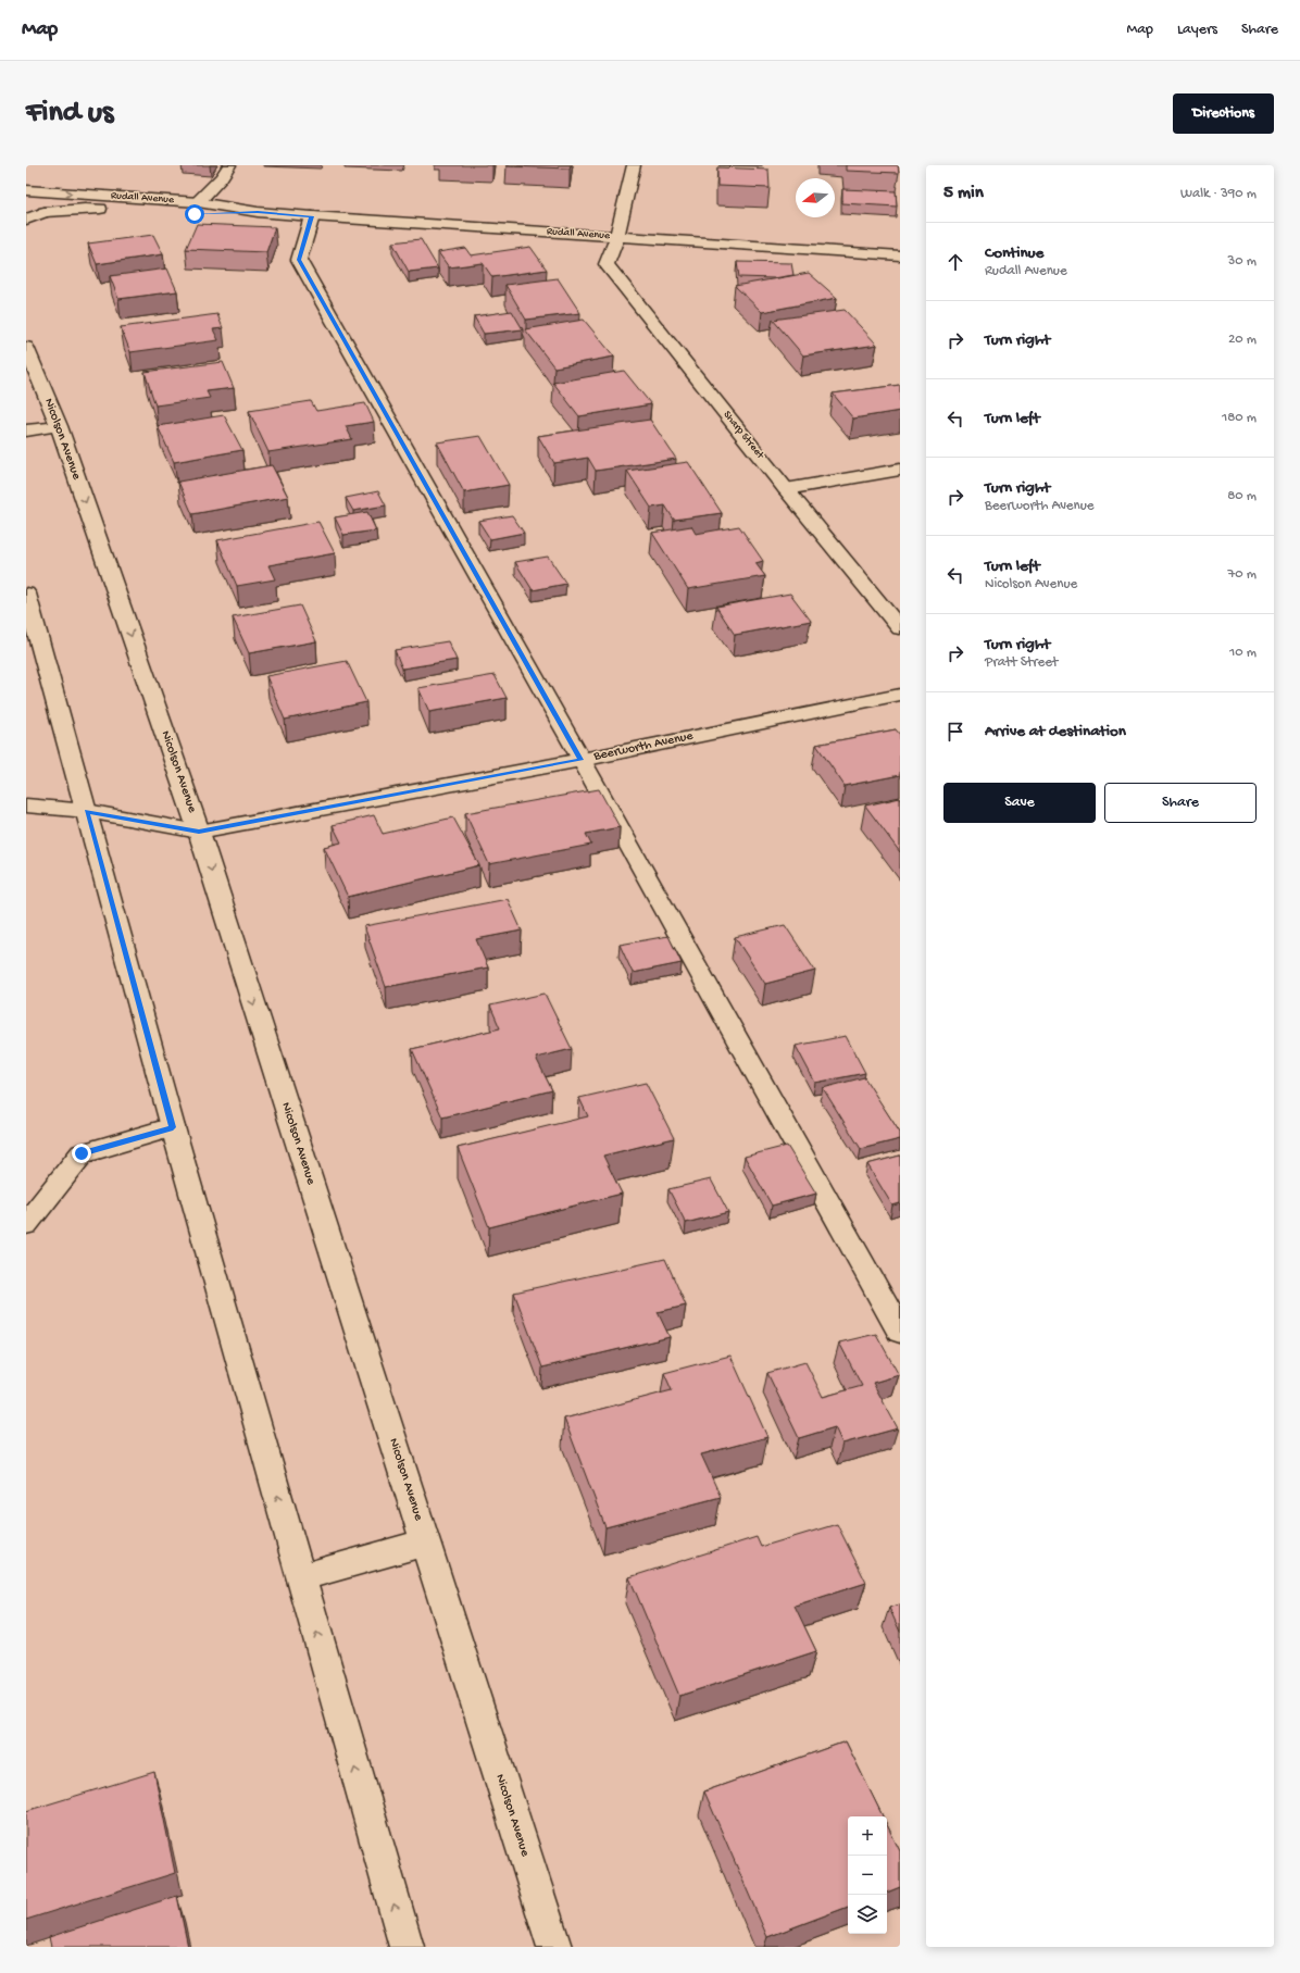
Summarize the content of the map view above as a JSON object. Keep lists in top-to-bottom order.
{
  "streets": {
    "street": [
      "Rudall Avenue",
      "Sharp Street",
      "Nicolson Avenue",
      "Beerworth Avenue"
    ]
  },
  "crossings": [
    ["Rudall Avenue", "Sharp Street"],
    ["Nicolson Avenue", "Beerworth Avenue"]
  ],
  "north": "left",
  "page": {
    "header": "Map",
    "nav": ["Map", "Layers", "Share"],
    "buttons": [
      "Directions",
      ["Save", "Share"]
    ],
    "title": "Find us",
    "heading": ["5 min", "Walk · 390 m"],
    "list": [
      ["Continue", "Rudall Avenue", "30 m"],
      ["Turn right", "20 m"],
      ["Turn left", "180 m"],
      ["Turn right", "Beerworth Avenue", "80 m"],
      ["Turn left", "Nicolson Avenue", "70 m"],
      ["Turn right", "Pratt Street", "10 m"],
      "Arrive at destination"
    ],
    "map_buttons": ["+", "−"]
  }
}
